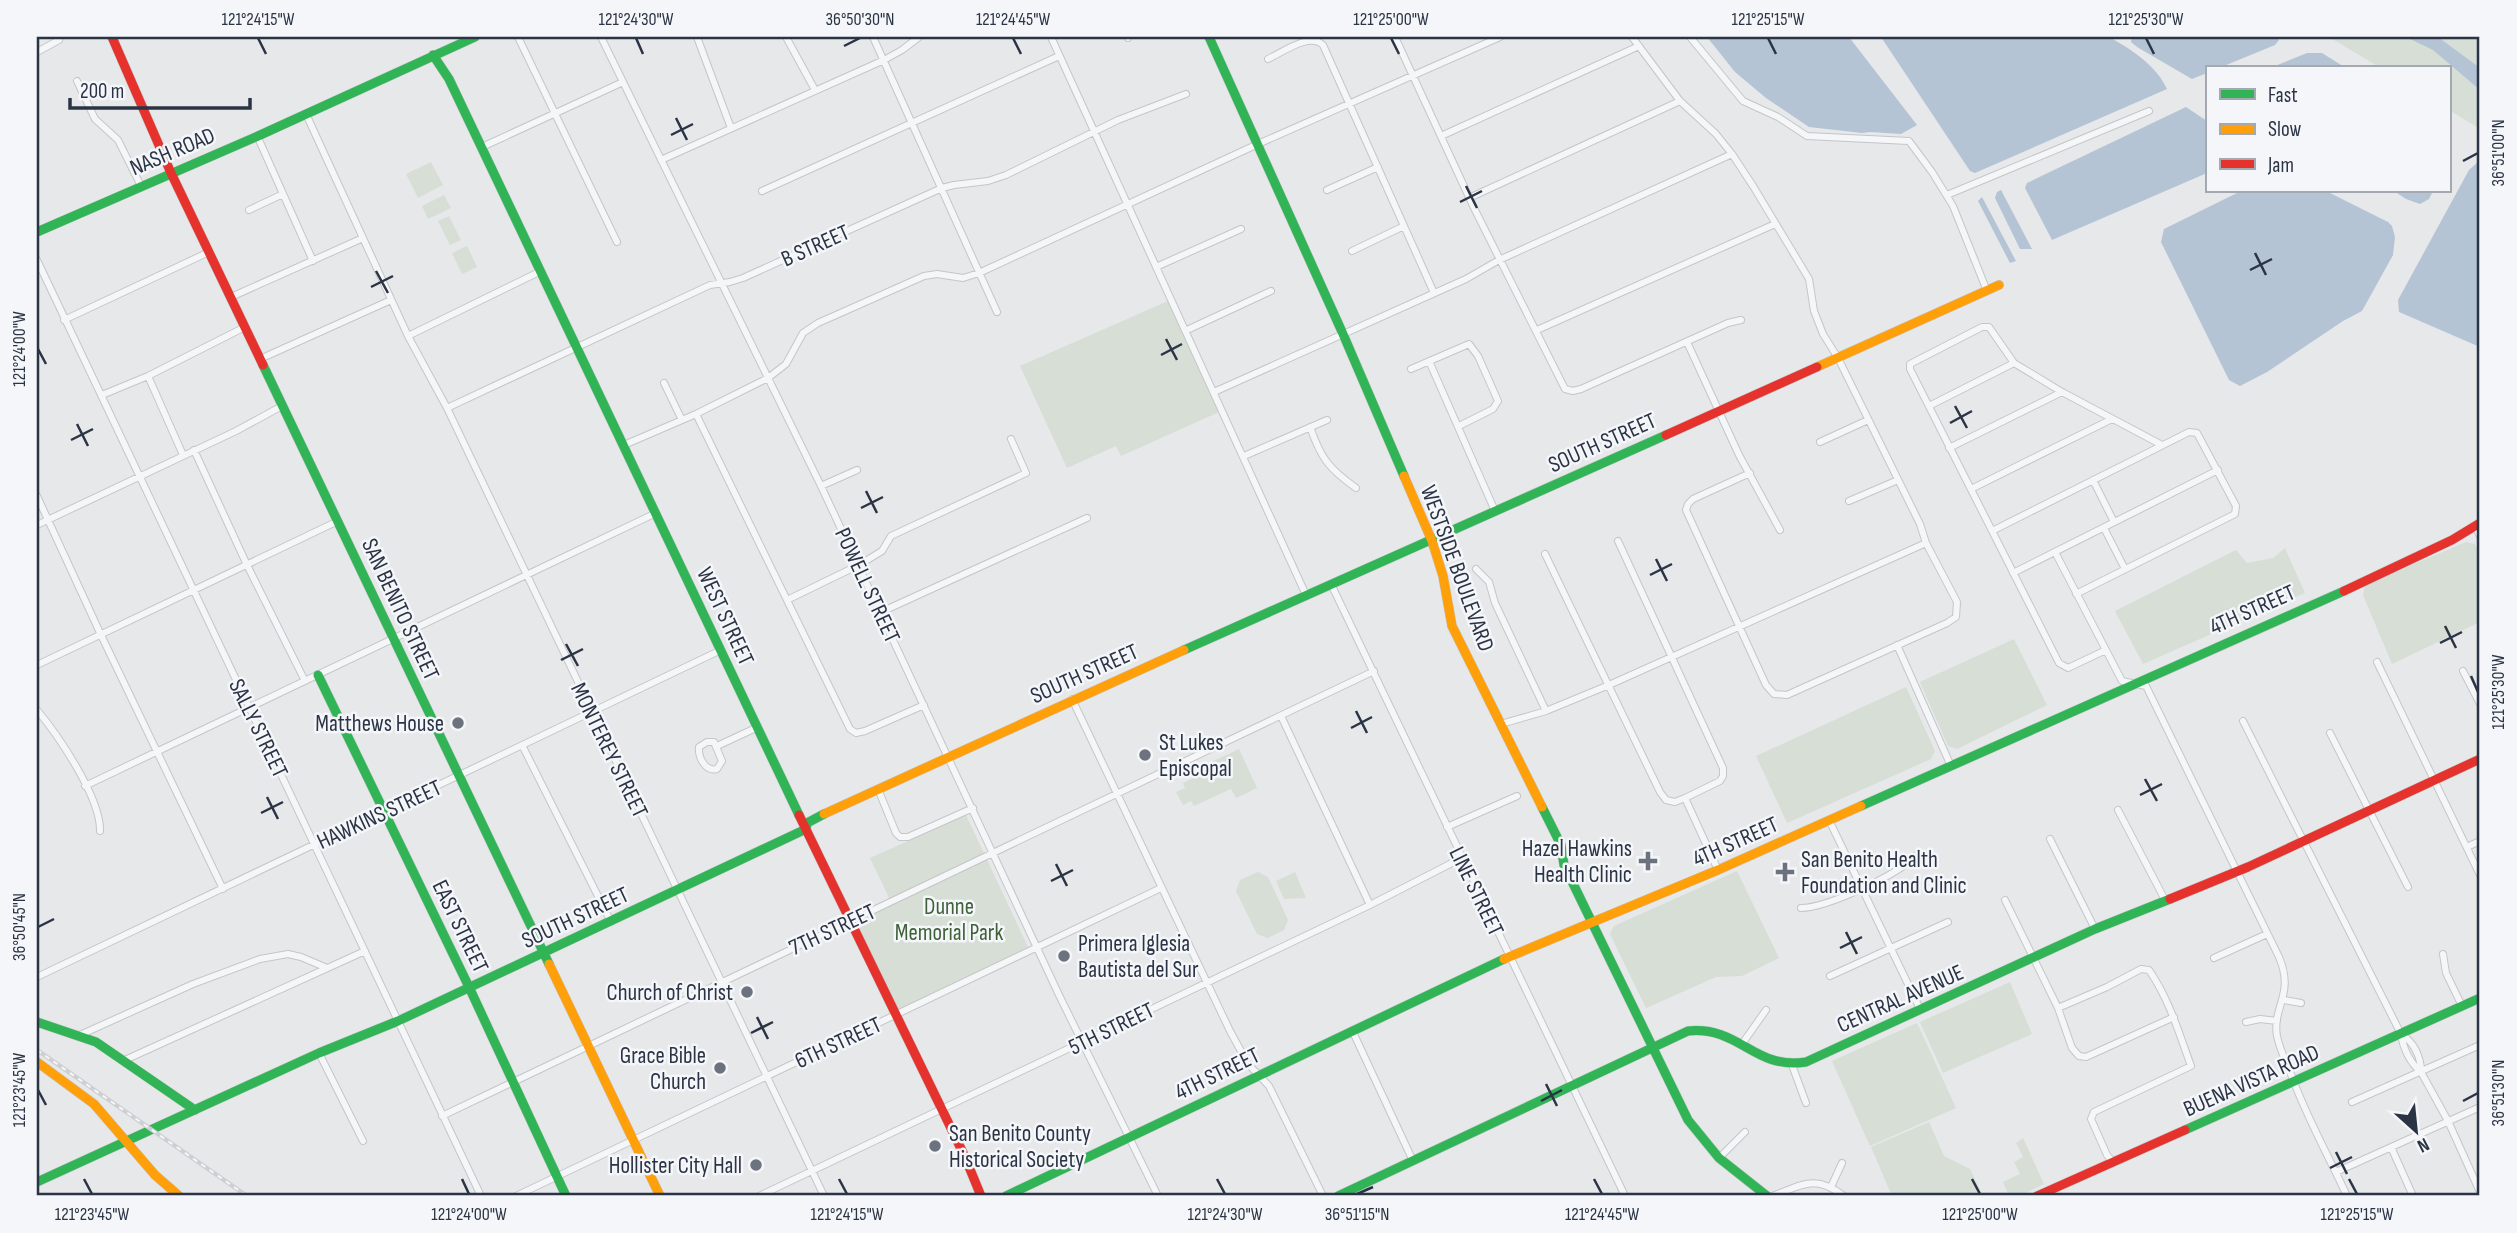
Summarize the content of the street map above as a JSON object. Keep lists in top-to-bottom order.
{
  "streets": {
    "street": [
      "NASH ROAD",
      "B STREET",
      "SOUTH STREET",
      "WESTSIDE BOULEVARD",
      "POWELL STREET",
      "SAN BENITO STREET",
      "4TH STREET",
      "WEST STREET",
      "SALLY STREET",
      "MONTEREY STREET",
      "HAWKINS STREET",
      "LINE STREET",
      "EAST STREET",
      "7TH STREET",
      "CENTRAL AVENUE",
      "5TH STREET",
      "6TH STREET",
      "BUENA VISTA ROAD"
    ]
  },
  "crossings": [
    ["NASH ROAD", "SAN BENITO STREET"],
    ["NASH ROAD", "WEST STREET"],
    ["NASH ROAD", "MONTEREY STREET"],
    ["B STREET", "POWELL STREET"],
    ["B STREET", "WEST STREET"],
    ["B STREET", "MONTEREY STREET"],
    ["SOUTH STREET", "WESTSIDE BOULEVARD"],
    ["SOUTH STREET", "POWELL STREET"],
    ["SOUTH STREET", "SAN BENITO STREET"],
    ["SOUTH STREET", "WEST STREET"],
    ["SOUTH STREET", "SALLY STREET"],
    ["SOUTH STREET", "MONTEREY STREET"],
    ["SOUTH STREET", "LINE STREET"],
    ["SOUTH STREET", "EAST STREET"],
    ["WESTSIDE BOULEVARD", "4TH STREET"],
    ["POWELL STREET", "4TH STREET"],
    ["POWELL STREET", "7TH STREET"],
    ["POWELL STREET", "5TH STREET"],
    ["POWELL STREET", "6TH STREET"],
    ["SAN BENITO STREET", "HAWKINS STREET"],
    ["SAN BENITO STREET", "7TH STREET"],
    ["SAN BENITO STREET", "6TH STREET"],
    ["4TH STREET", "LINE STREET"],
    ["WEST STREET", "HAWKINS STREET"],
    ["WEST STREET", "7TH STREET"],
    ["WEST STREET", "5TH STREET"],
    ["WEST STREET", "6TH STREET"],
    ["SALLY STREET", "HAWKINS STREET"],
    ["SALLY STREET", "7TH STREET"],
    ["MONTEREY STREET", "HAWKINS STREET"],
    ["MONTEREY STREET", "7TH STREET"],
    ["MONTEREY STREET", "5TH STREET"],
    ["MONTEREY STREET", "6TH STREET"],
    ["HAWKINS STREET", "EAST STREET"],
    ["LINE STREET", "7TH STREET"],
    ["LINE STREET", "5TH STREET"],
    ["EAST STREET", "7TH STREET"],
    ["EAST STREET", "6TH STREET"]
  ],
  "parks": ["Dunne Memorial Park"],
  "places": {
    "other": [
      "Matthews House",
      "St Lukes Episcopal",
      "Primera Iglesia Bautista del Sur",
      "Church of Christ",
      "Grace Bible Church",
      "San Benito County Historical Society",
      "Hollister City Hall"
    ],
    "health": ["Hazel Hawkins Health Clinic", "San Benito Health Foundation and Clinic"]
  },
  "legend": ["Fast", "Slow", "Jam"],
  "scale_bar": "200 m",
  "north": "bottom right",
  "coordinates": [
    "121°24'15\"W",
    "121°24'30\"W",
    "36°50'30\"N",
    "121°24'45\"W",
    "121°25'00\"W",
    "121°25'15\"W",
    "121°25'30\"W",
    "36°51'00\"N",
    "121°24'00\"W",
    "36°50'45\"N",
    "121°23'45\"W",
    "36°51'30\"N",
    "36°51'15\"N"
  ]
}
